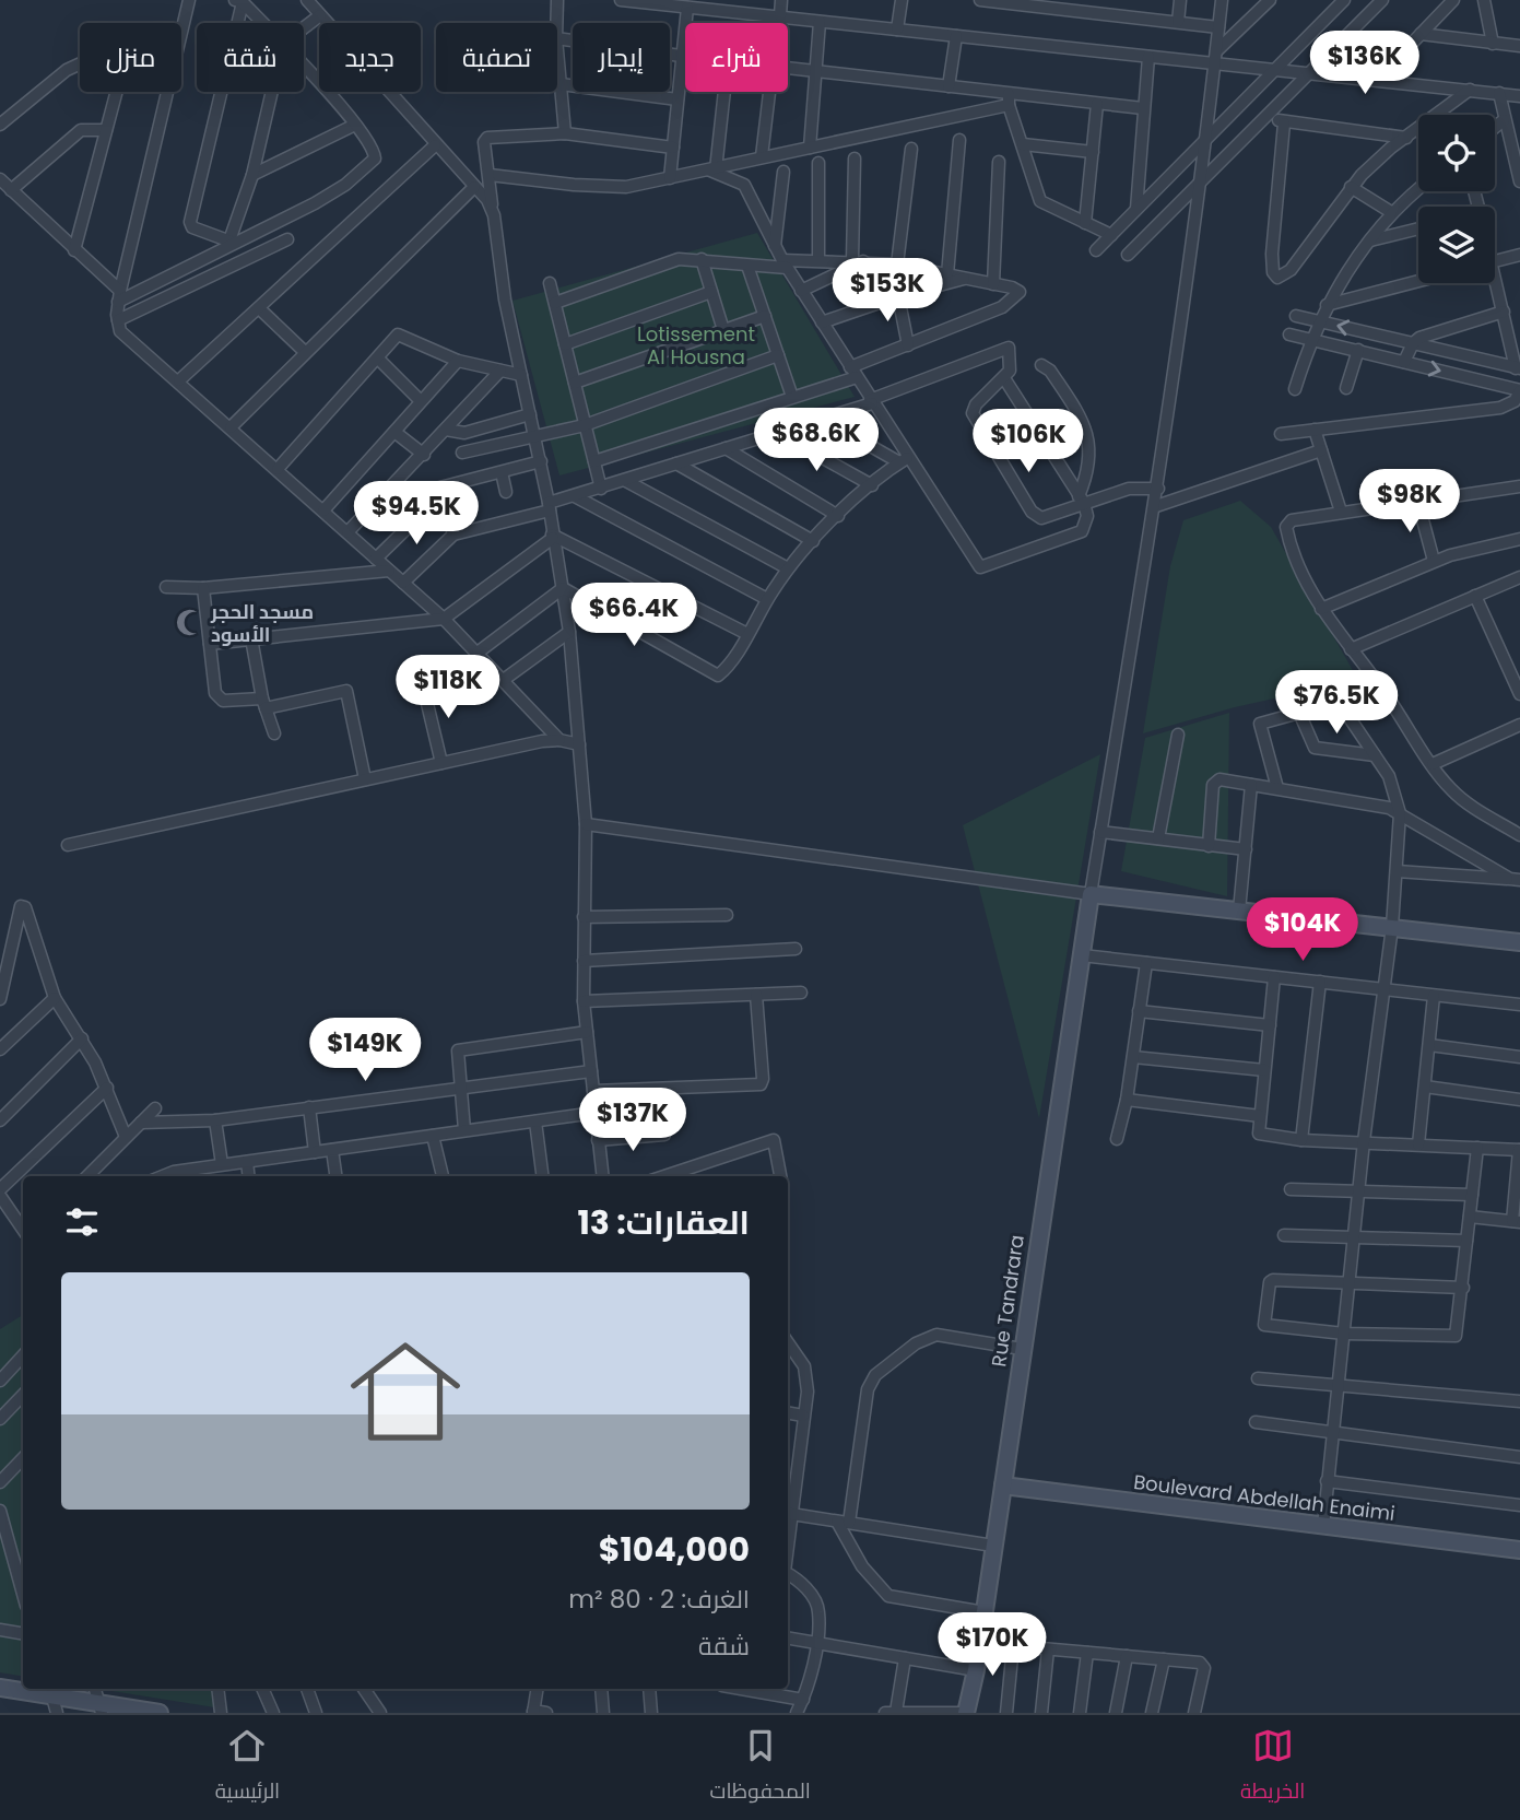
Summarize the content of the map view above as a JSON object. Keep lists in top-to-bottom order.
{
  "streets": {
    "street": ["Rue Tandrara", "Boulevard Abdellah Enaimi"]
  },
  "crossings": [
    ["Rue Tandrara", "Boulevard Abdellah Enaimi"]
  ],
  "parks": ["Lotissement Al Housna"],
  "places": {
    "mosque": ["مسجد الحجر الأسود"]
  },
  "page": {
    "chip": [
      "شراء",
      "إيجار",
      "تصفية",
      "جديد",
      "شقة",
      "منزل"
    ],
    "price": [
      "$136K",
      "$153K",
      "$68.6K",
      "$106K",
      "$98K",
      "$94.5K",
      "$66.4K",
      "$118K",
      "$76.5K",
      "$104K",
      "$149K",
      "$137K",
      "$170K"
    ],
    "heading": "العقارات: 13",
    "list": [
      {
        "name": "$104,000",
        "note": "الغرف: 2 · 80 m² · شقة"
      }
    ],
    "tabs": ["الخريطة", "المحفوظات", "الرئيسية"]
  }
}
